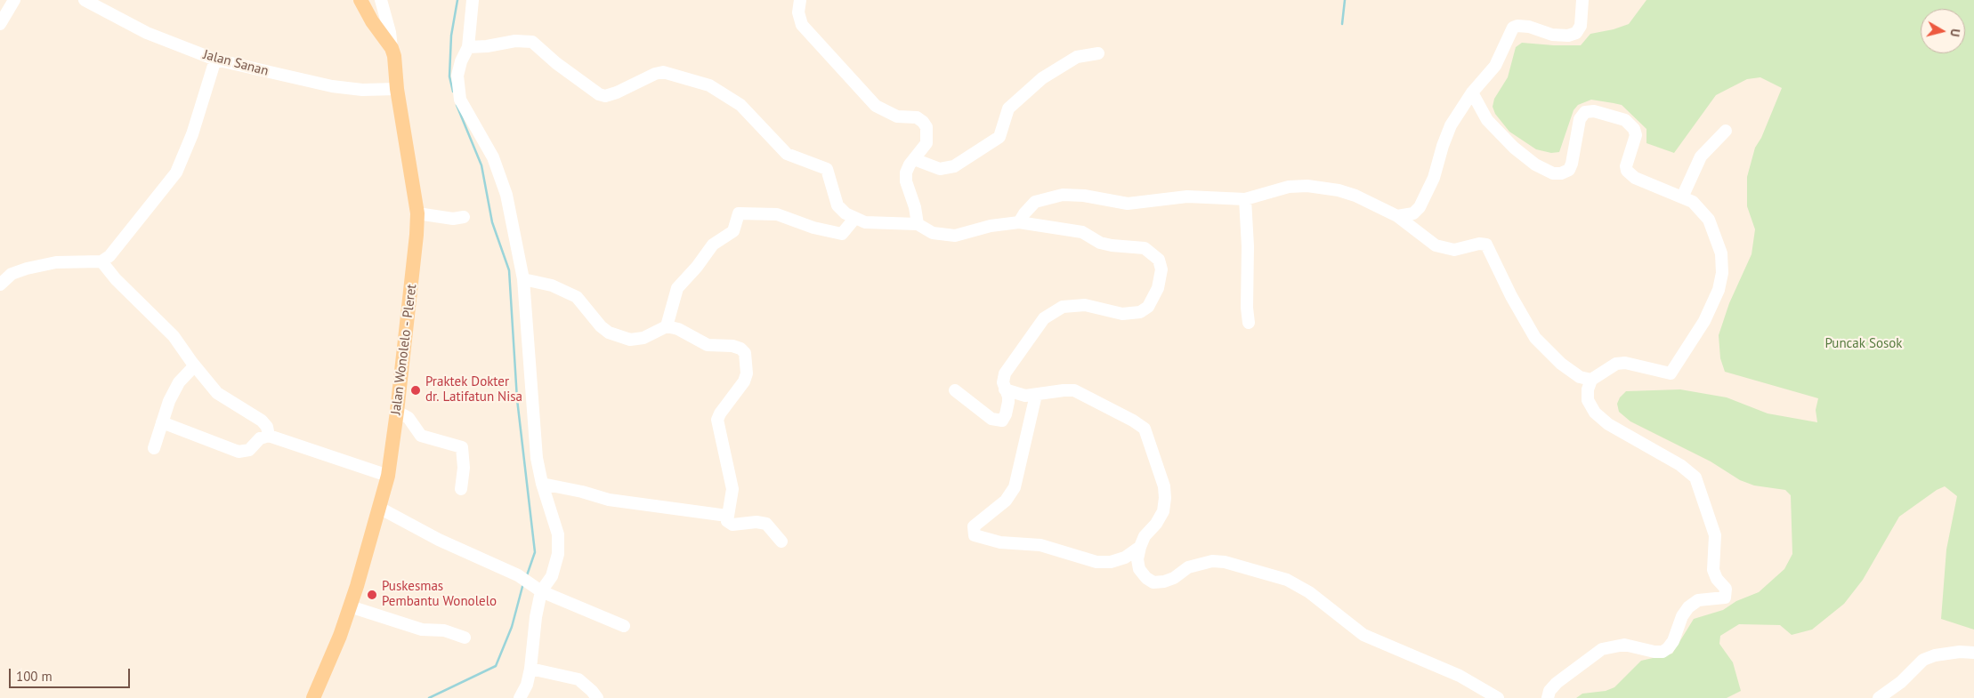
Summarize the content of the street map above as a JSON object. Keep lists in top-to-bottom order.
{
  "streets": {
    "main road": ["Jalan Wonolelo - Pleret"],
    "street": ["Jalan Sanan"]
  },
  "crossings": [
    ["Jalan Sanan", "Jalan Wonolelo - Pleret"]
  ],
  "parks": ["Puncak Sosok"],
  "places": ["Praktek Dokter dr. Latifatun Nisa", "Puskesmas Pembantu Wonolelo"],
  "scale_bar": "100 m",
  "north": "right"
}
